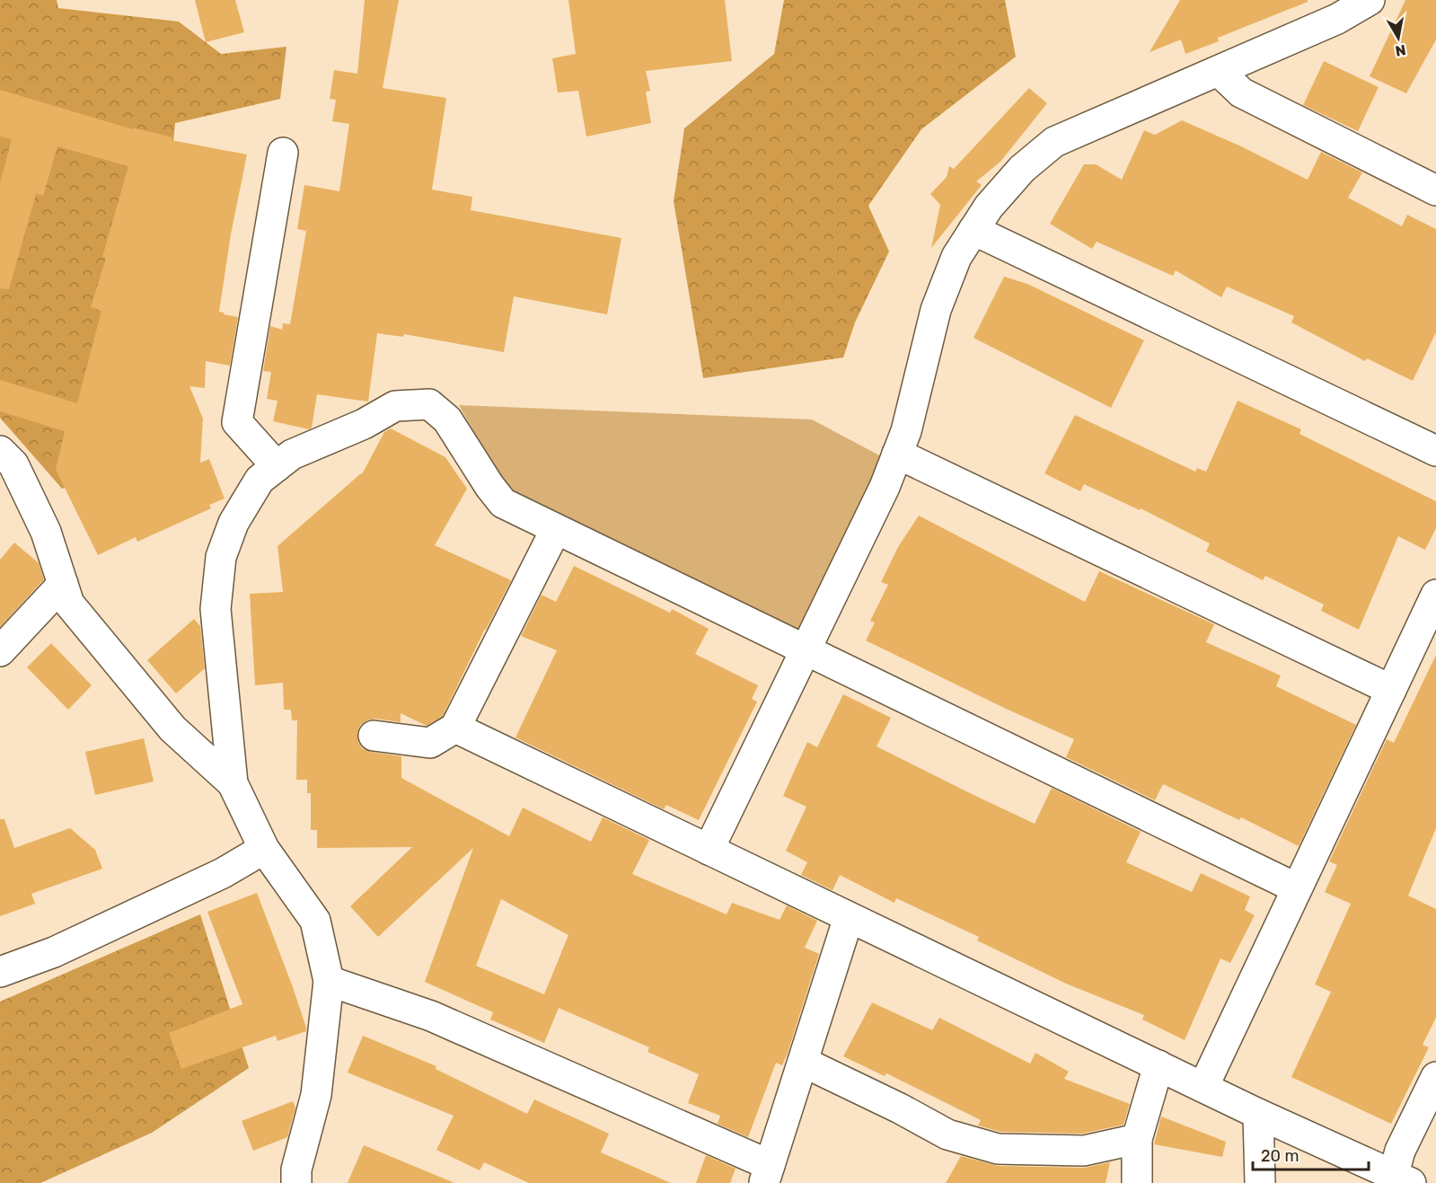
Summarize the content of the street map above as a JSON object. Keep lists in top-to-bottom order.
{
  "scale_bar": "20 m",
  "north": "bottom"
}
